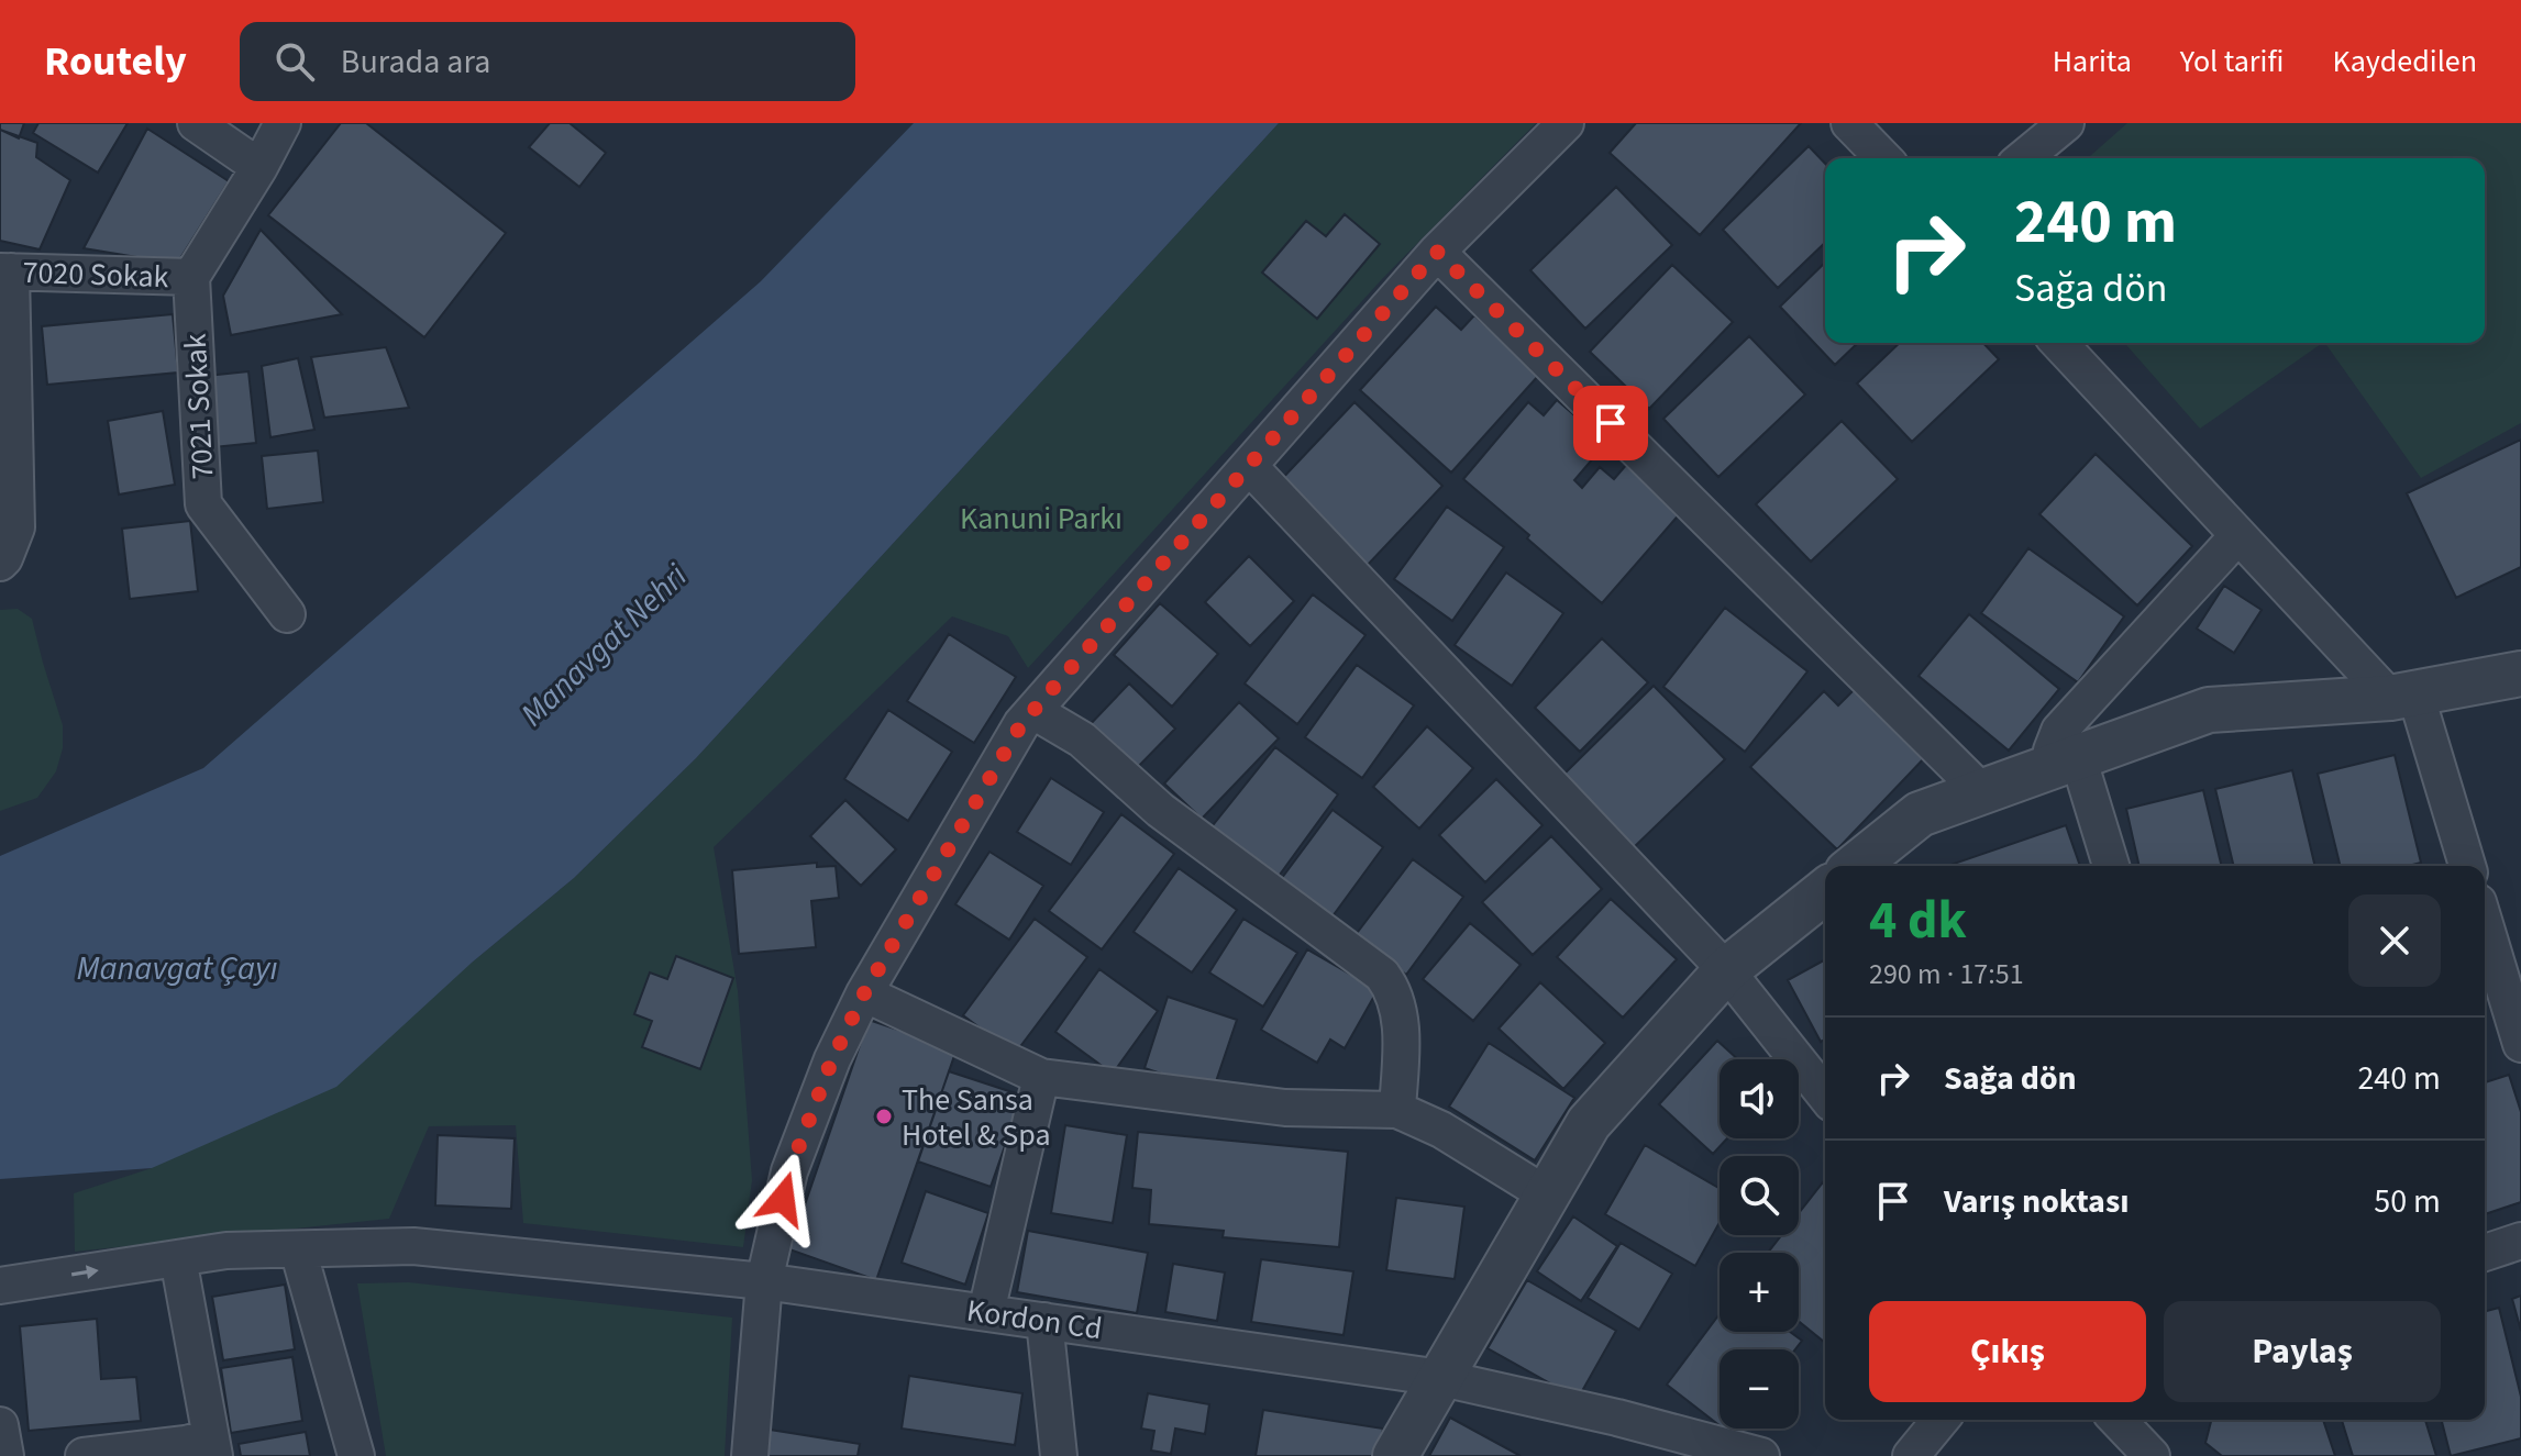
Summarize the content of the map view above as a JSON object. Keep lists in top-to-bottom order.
{
  "streets": {
    "street": ["7020 Sokak", "7021 Sokak", "Kordon Cd"]
  },
  "crossings": [
    ["7020 Sokak", "7021 Sokak"]
  ],
  "water": ["Manavgat Nehri", "Manavgat Çayı"],
  "parks": ["Kanuni Parkı"],
  "places": ["The Sansa Hotel & Spa"],
  "page": {
    "header": "Routely",
    "search": "Burada ara",
    "nav": ["Harita", "Yol tarifi", "Kaydedilen"],
    "turn": ["240 m", "Sağa dön"],
    "heading": ["4 dk", "290 m · 17:51"],
    "list": [
      {
        "name": "Sağa dön",
        "value": "240 m"
      },
      {
        "name": "Varış noktası",
        "value": "50 m"
      }
    ],
    "map_buttons": ["+", "−"],
    "buttons": ["Çıkış", "Paylaş"]
  }
}
